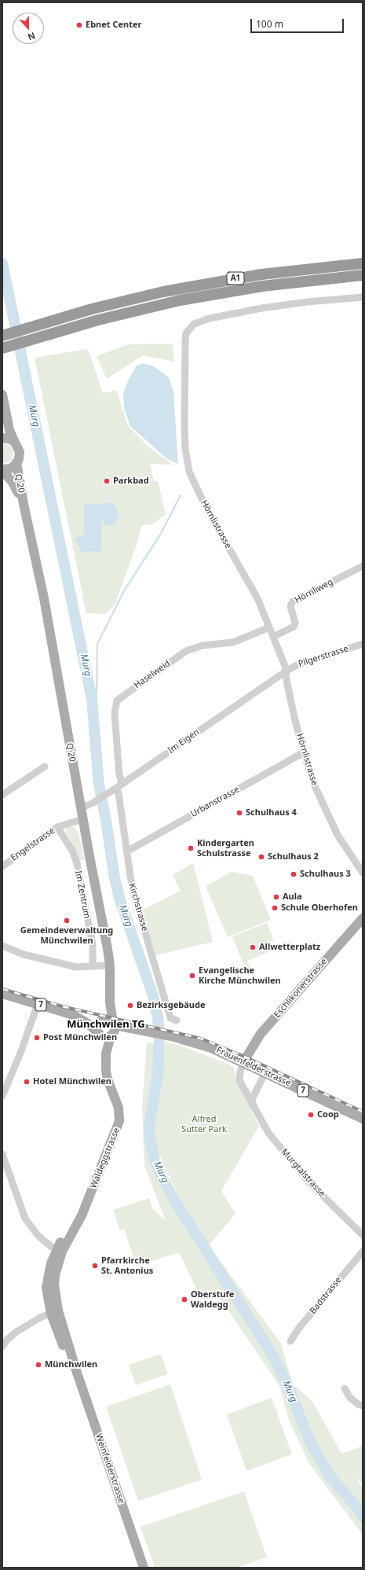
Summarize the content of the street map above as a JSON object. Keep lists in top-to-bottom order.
{
  "streets": {
    "highway": ["A1"],
    "main road": [
      "Q 20",
      "Eschlikonerstrasse",
      "7",
      "Frauenfelderstrasse",
      "Waldeggstrasse",
      "Weinfelderstrasse"
    ],
    "street": [
      "Hörnlistrasse",
      "Hörnliweg",
      "Pilgerstrasse",
      "Haselweid",
      "Im Eigen",
      "Urbanstrasse",
      "Engelstrasse",
      "Im Zentrum",
      "Kirchstrasse",
      "Murgtalstrasse",
      "Badstrasse"
    ]
  },
  "crossings": [
    ["Q 20", "Im Eigen"],
    ["Q 20", "Engelstrasse"],
    ["Q 20", "7"],
    ["Q 20", "Frauenfelderstrasse"],
    ["Q 20", "Waldeggstrasse"],
    ["Hörnlistrasse", "Hörnliweg"],
    ["Hörnlistrasse", "Pilgerstrasse"],
    ["Hörnlistrasse", "Haselweid"],
    ["Hörnlistrasse", "Im Eigen"],
    ["Hörnlistrasse", "Urbanstrasse"],
    ["Pilgerstrasse", "Im Eigen"],
    ["Haselweid", "Im Eigen"],
    ["Im Eigen", "Kirchstrasse"],
    ["Urbanstrasse", "Kirchstrasse"],
    ["Engelstrasse", "Im Zentrum"],
    ["Eschlikonerstrasse", "Frauenfelderstrasse"],
    ["Eschlikonerstrasse", "Murgtalstrasse"],
    ["7", "Frauenfelderstrasse"],
    ["7", "Waldeggstrasse"],
    ["Frauenfelderstrasse", "Waldeggstrasse"],
    ["Frauenfelderstrasse", "Murgtalstrasse"],
    ["Waldeggstrasse", "Weinfelderstrasse"]
  ],
  "districts": ["Münchwilen TG"],
  "water": ["Murg"],
  "parks": ["Alfred Sutter Park"],
  "places": [
    "Ebnet Center",
    "Parkbad",
    "Schulhaus 4",
    "Kindergarten Schulstrasse",
    "Schulhaus 2",
    "Schulhaus 3",
    "Aula",
    "Schule Oberhofen",
    "Gemeindeverwaltung Münchwilen",
    "Allwetterplatz",
    "Evangelische Kirche Münchwilen",
    "Bezirksgebäude",
    "Post Münchwilen",
    "Hotel Münchwilen",
    "Coop",
    "Pfarrkirche St. Antonius",
    "Oberstufe Waldegg",
    "Münchwilen"
  ],
  "scale_bar": "100 m",
  "north": "bottom"
}
